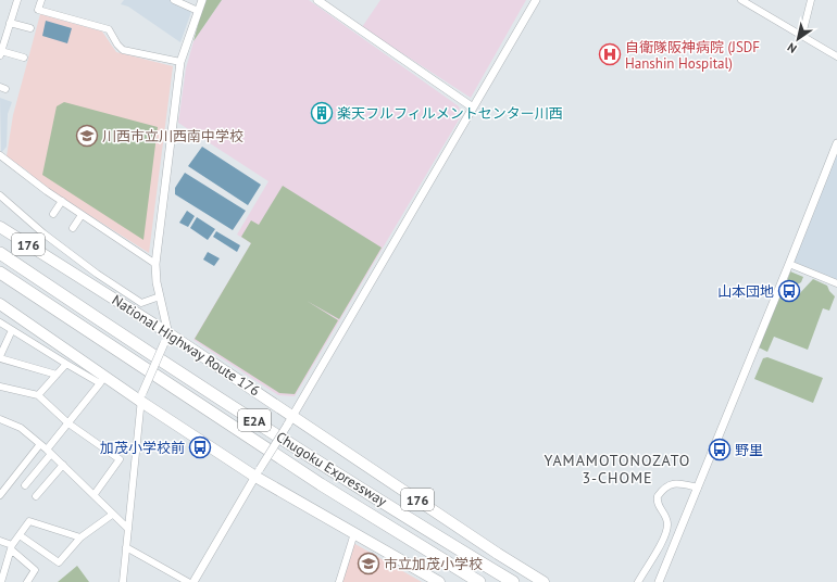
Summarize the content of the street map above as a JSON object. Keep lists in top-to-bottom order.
{
  "streets": {
    "highway": [
      "176",
      "National Highway Route 176",
      "E2A",
      "Chugoku Expressway"
    ]
  },
  "districts": ["YAMAMOTONOZATO 3-CHOME"],
  "places": {
    "hospital": ["自衛隊阪神病院 (JSDF Hanshin Hospital)"],
    "building": ["楽天フルフィルメントセンター川西"],
    "school or university": ["川西市立川西南中学校", "市立加茂小学校"],
    "bus stop": ["山本団地", "加茂小学校前", "野里"]
  },
  "north": "bottom left"
}
